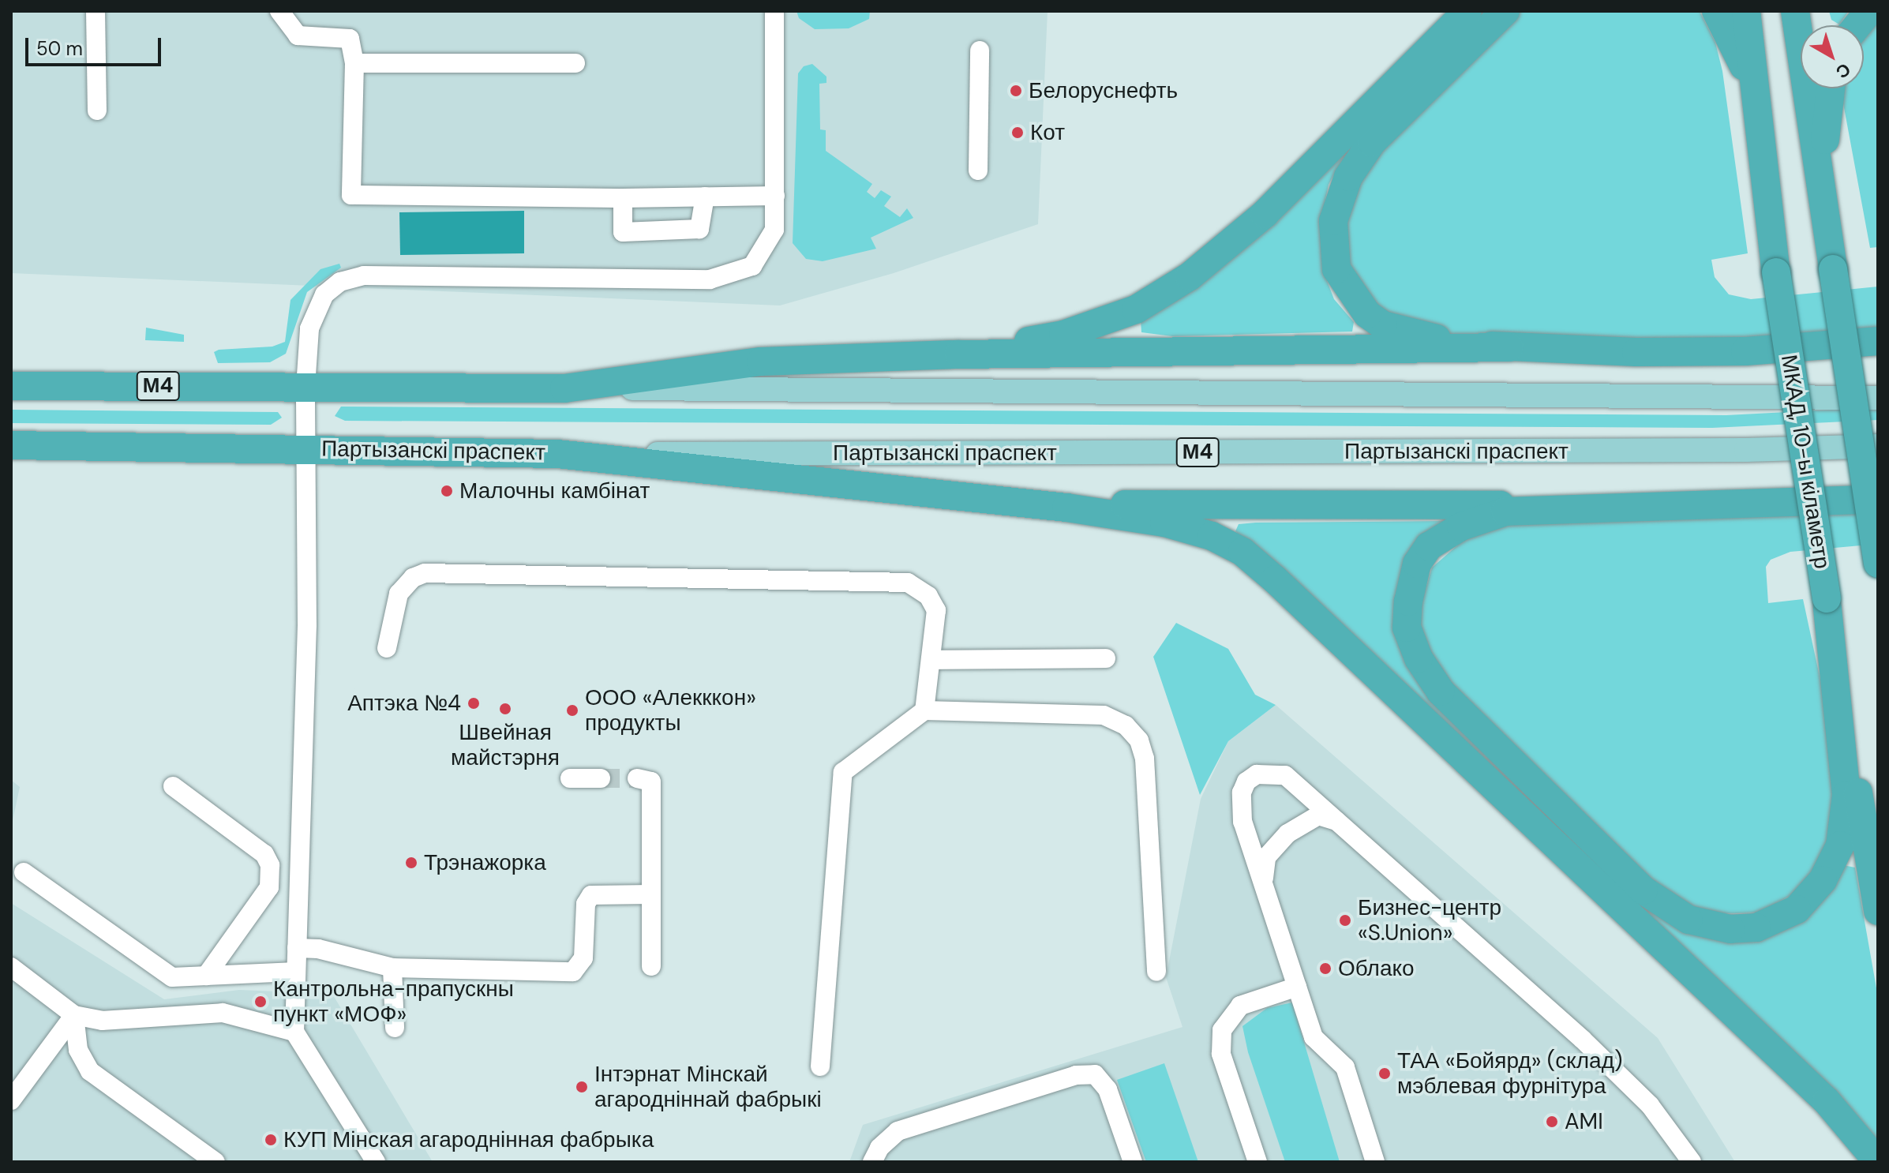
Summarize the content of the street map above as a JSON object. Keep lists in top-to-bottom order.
{
  "streets": {
    "highway": ["М4", "Партызанскі праспект", "МКАД, 10-ы кіламетр"]
  },
  "places": [
    "Белоруснефть",
    "Кот",
    "Малочны камбінат",
    "Аптэка №4",
    "Швейная майстэрня",
    "ООО «Алекккон» продукты",
    "Трэнажорка",
    "Бизнес-центр «S.Union»",
    "Облако",
    "Кантрольна-прапускны пункт «МОФ»",
    "ТАА «Бойярд» (склад) мэблевая фурнітура",
    "Інтэрнат Мінскай агародніннай фабрыкі",
    "AMI",
    "КУП Мінская агароднінная фабрыка"
  ],
  "scale_bar": "50 m",
  "north": "bottom right"
}
